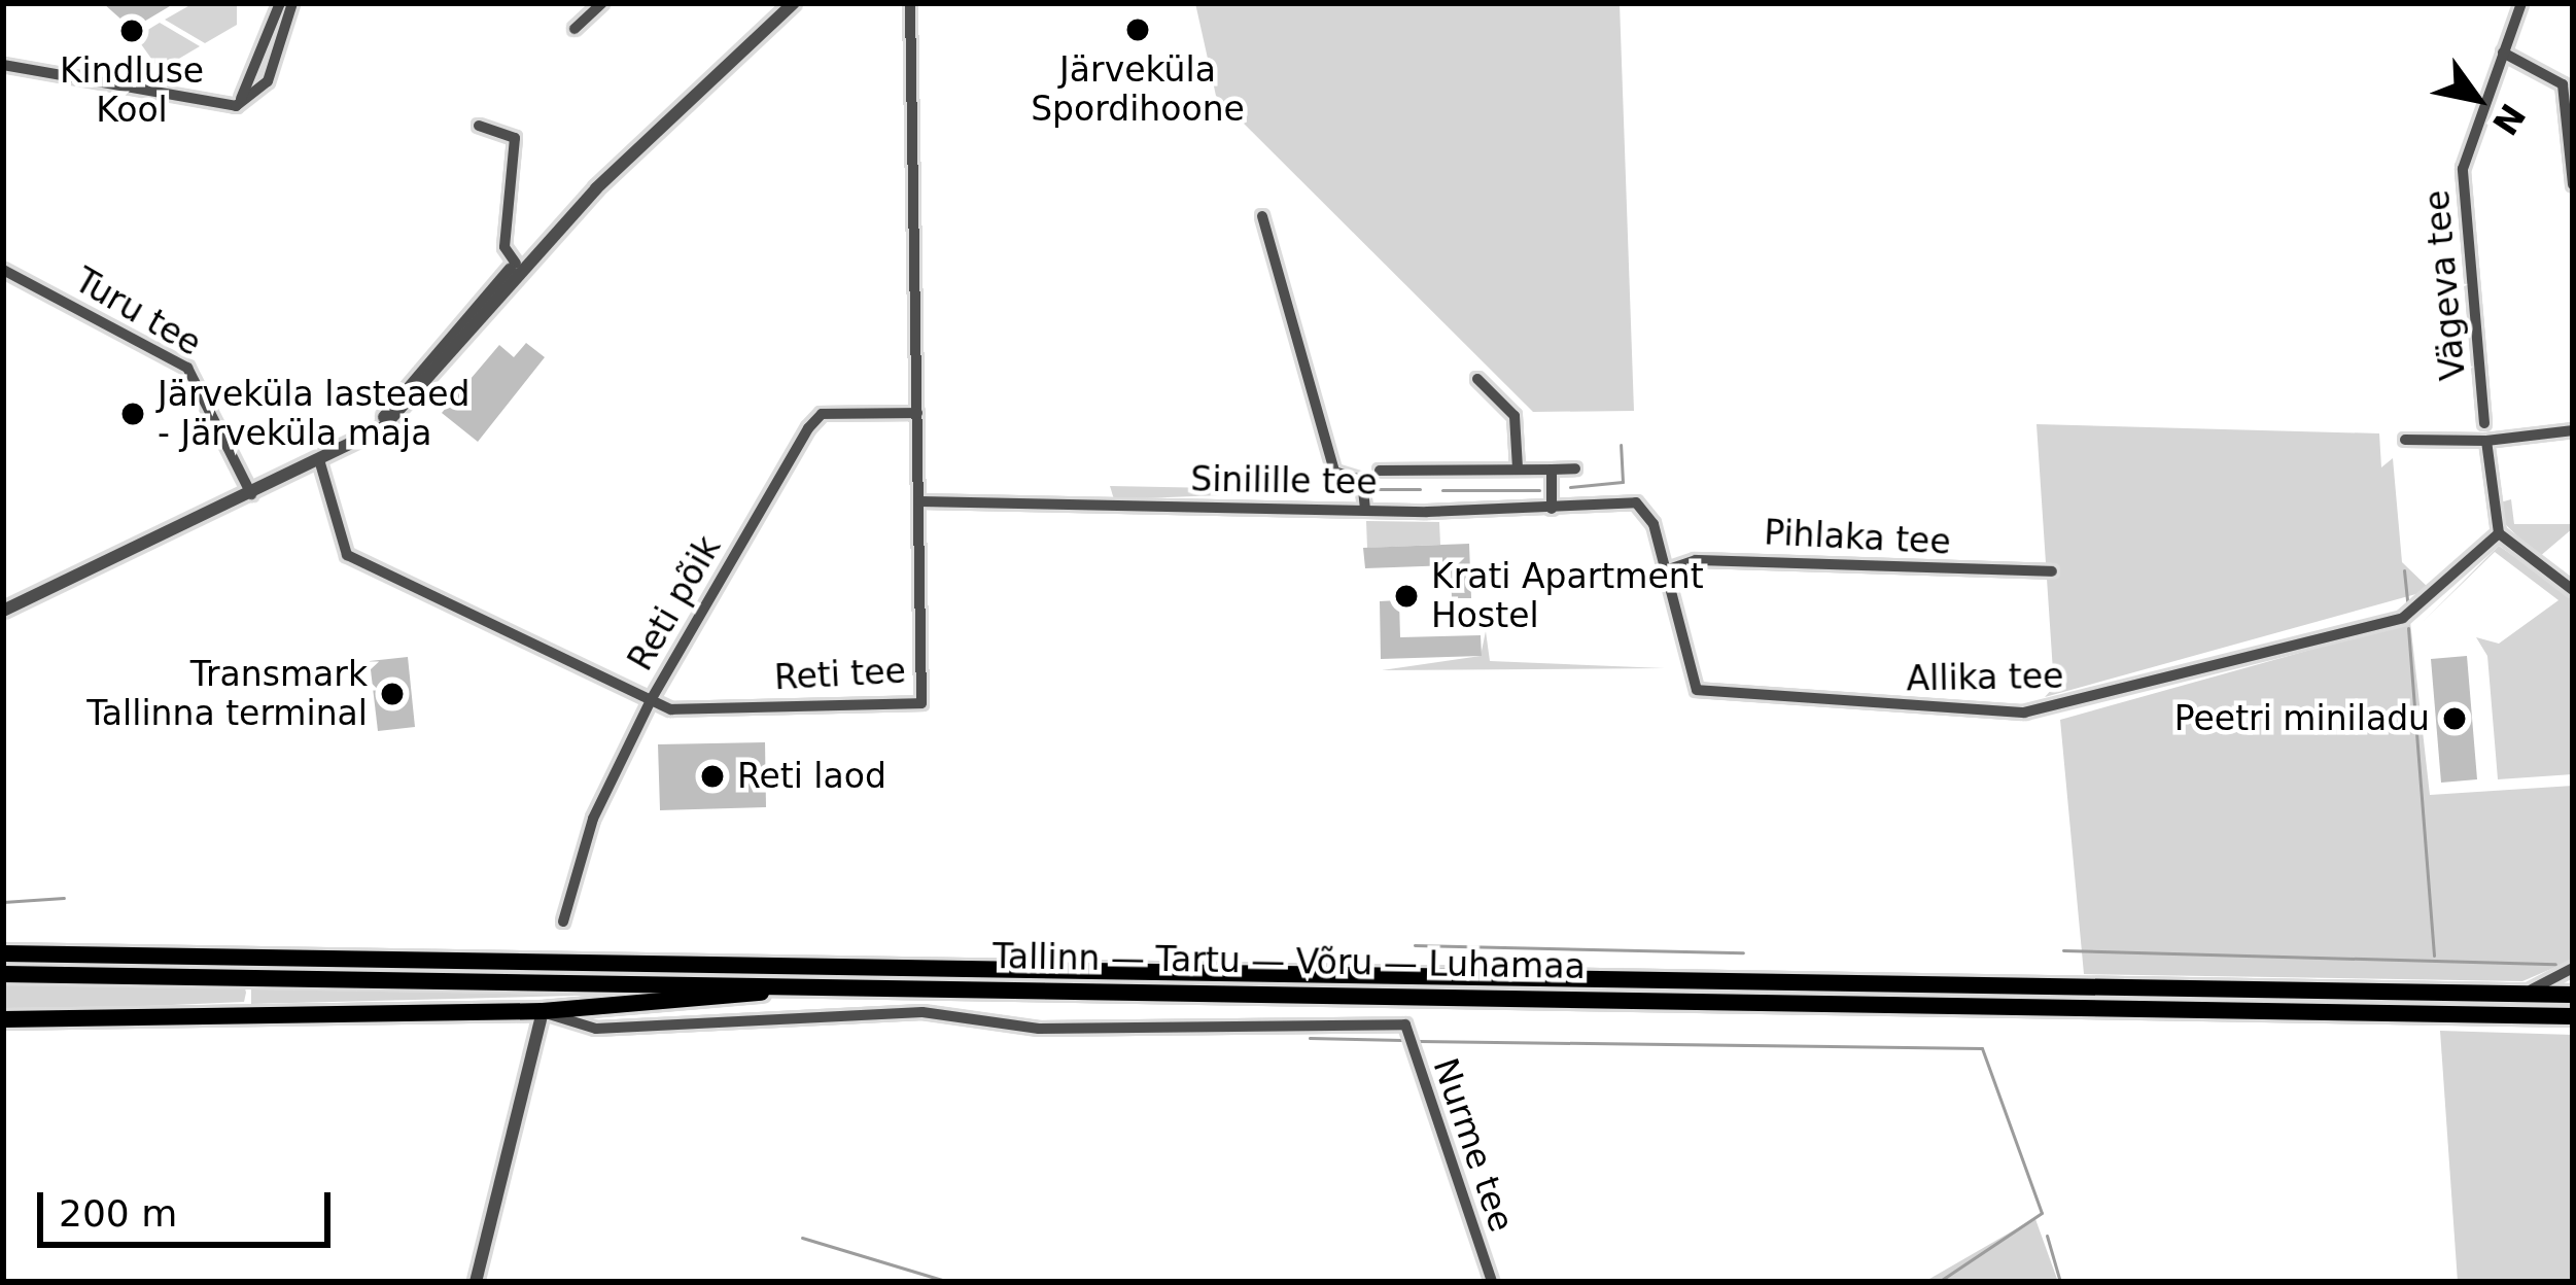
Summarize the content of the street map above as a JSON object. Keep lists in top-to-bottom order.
{
  "streets": {
    "highway": ["Tallinn — Tartu — Võru — Luhamaa"],
    "street": [
      "Vägeva tee",
      "Turu tee",
      "Sinilille tee",
      "Pihlaka tee",
      "Reti põik",
      "Reti tee",
      "Allika tee",
      "Nurme tee"
    ]
  },
  "crossings": [
    ["Vägeva tee", "Allika tee"],
    ["Sinilille tee", "Reti tee"],
    ["Sinilille tee", "Allika tee"],
    ["Pihlaka tee", "Allika tee"],
    ["Reti põik", "Reti tee"]
  ],
  "places": [
    "Järveküla Spordihoone",
    "Kindluse Kool",
    "Järveküla lasteaed - Järveküla maja",
    "Krati Apartment Hostel",
    "Transmark Tallinna terminal",
    "Peetri miniladu",
    "Reti laod"
  ],
  "scale_bar": "200 m",
  "north": "bottom right"
}
